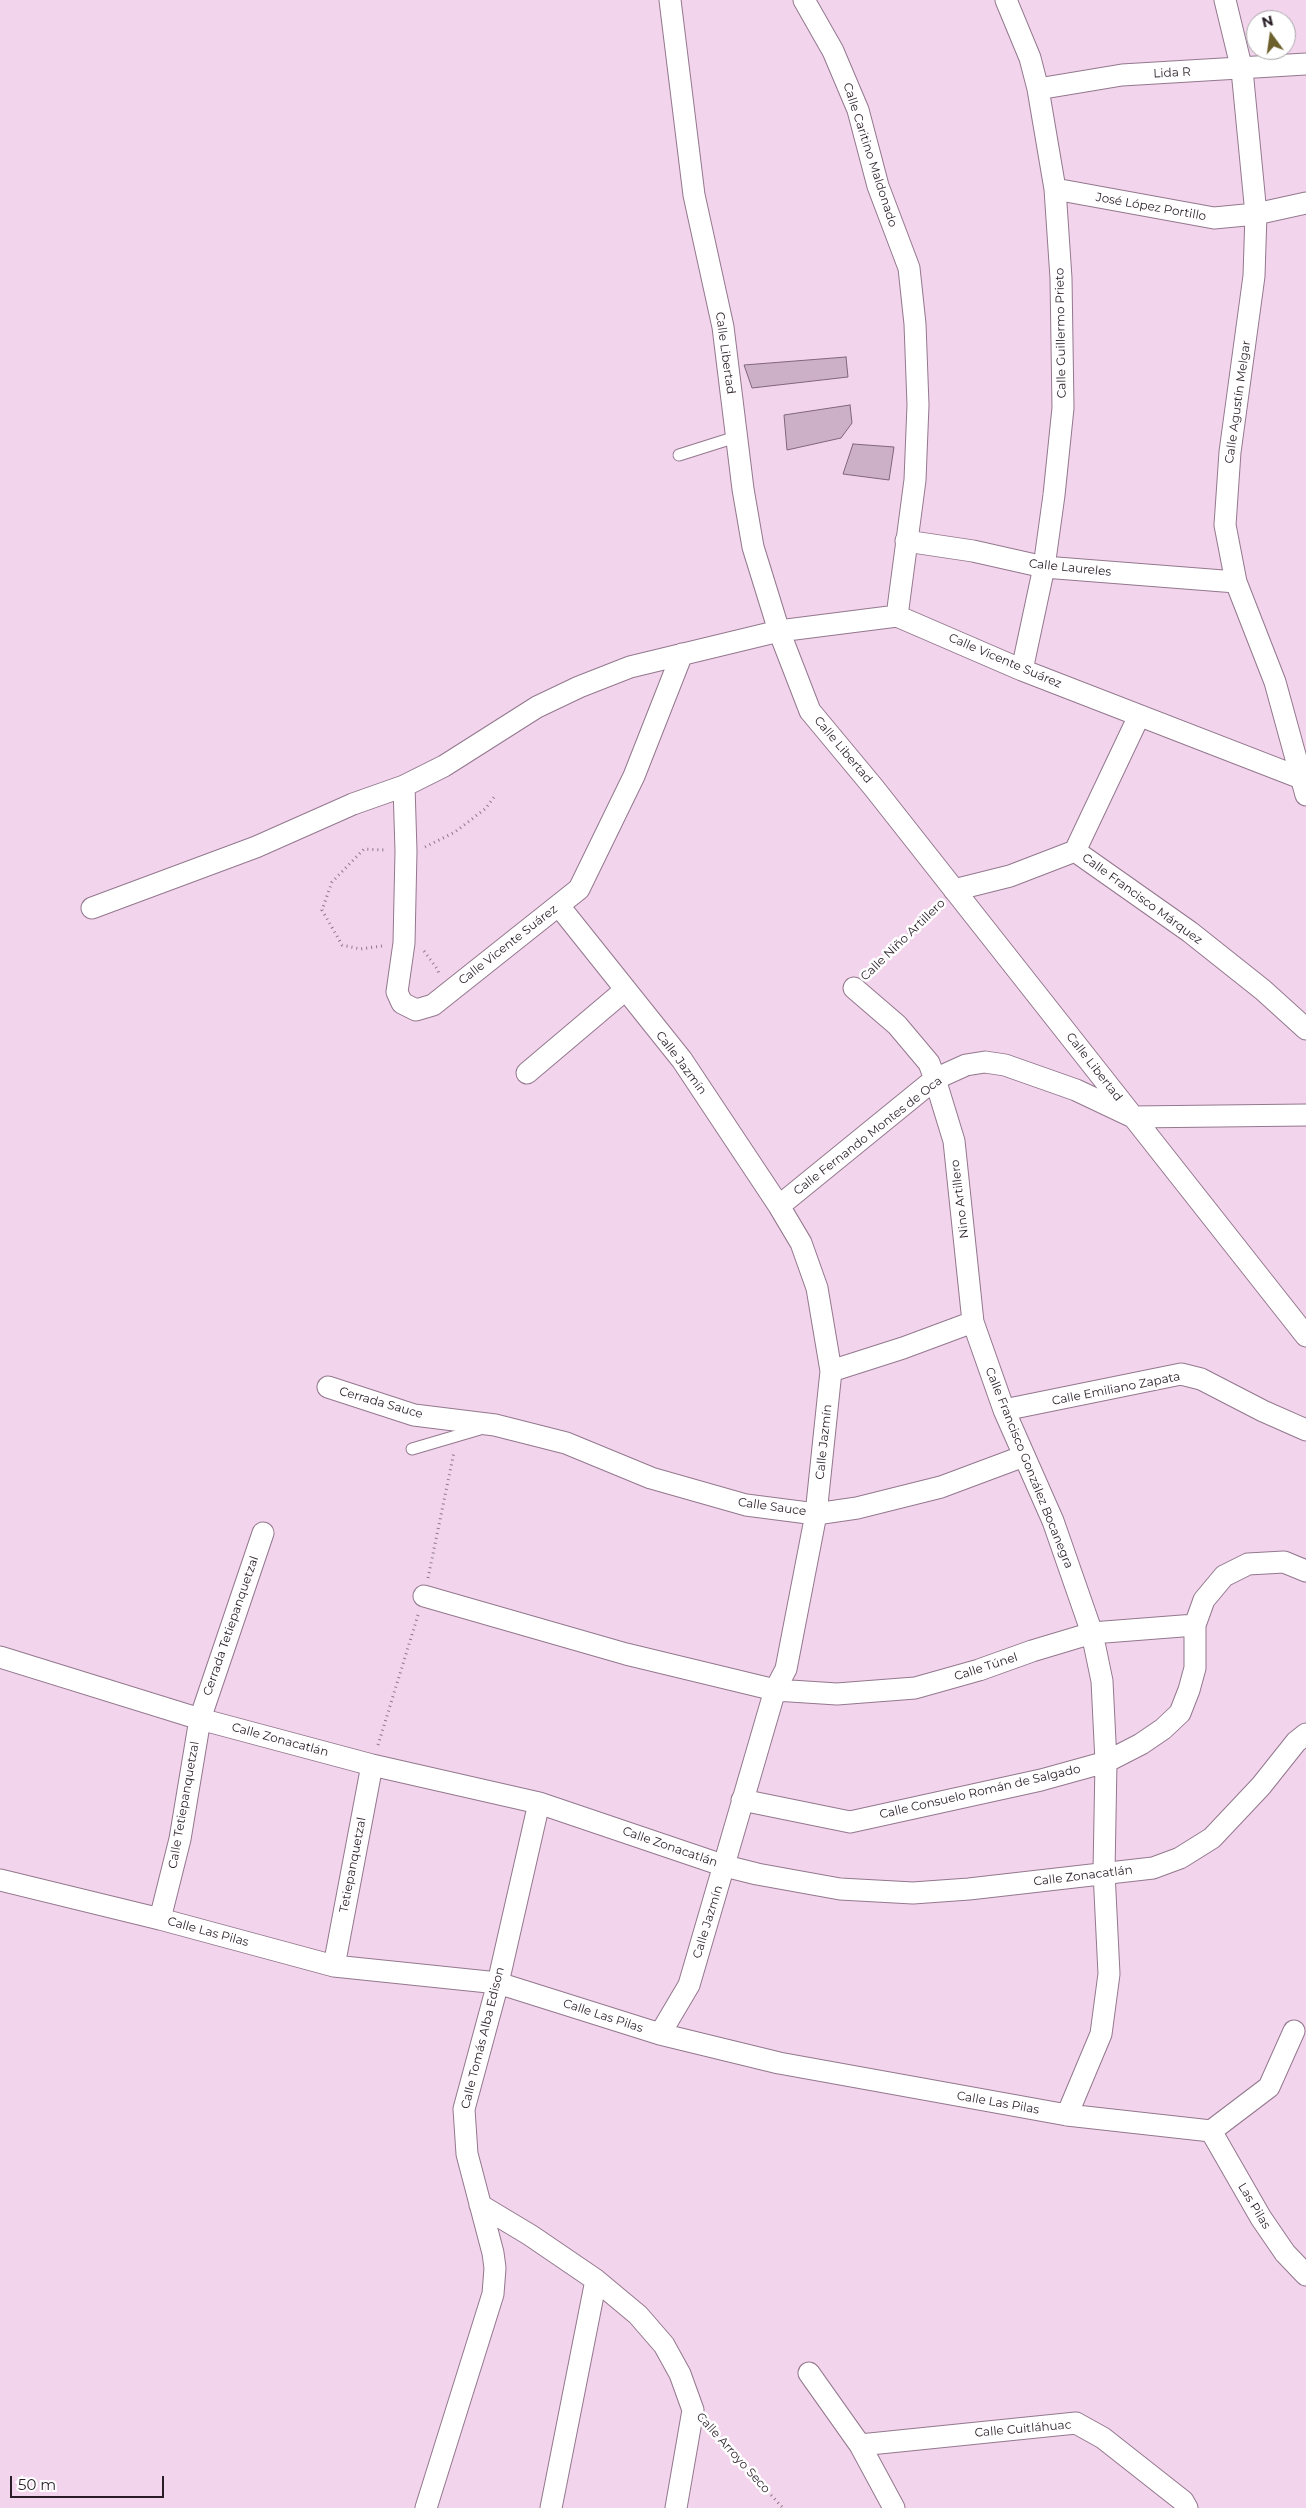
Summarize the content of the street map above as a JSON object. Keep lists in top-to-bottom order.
{
  "streets": {
    "street": [
      "Lida R",
      "Calle Caritino Maldonado",
      "José López Portillo",
      "Calle Guillermo Prieto",
      "Calle Libertad",
      "Calle Agustín Melgar",
      "Calle Laureles",
      "Calle Vicente Suárez",
      "Calle Francisco Márquez",
      "Calle Niño Artillero",
      "Calle Jazmín",
      "Calle Fernando Montes de Oca",
      "Nino Artillero",
      "Calle Emiliano Zapata",
      "Cerrada Sauce",
      "Calle Francisco González Bocanegra",
      "Calle Sauce",
      "Cerrada Tetiepanquetzal",
      "Calle Túnel",
      "Calle Zonacatlán",
      "Calle Consuelo Román de Salgado",
      "Calle Tetiepanquetzal",
      "Tetiepanquetzal",
      "Calle Las Pilas",
      "Calle Tomás Alba Edison",
      "Las Pilas",
      "Calle Cuitláhuac",
      "Calle Arroyo Seco"
    ]
  },
  "crossings": [
    ["Lida R", "Calle Guillermo Prieto"],
    ["Lida R", "Calle Agustín Melgar"],
    ["Calle Caritino Maldonado", "Calle Laureles"],
    ["Calle Caritino Maldonado", "Calle Vicente Suárez"],
    ["José López Portillo", "Calle Guillermo Prieto"],
    ["José López Portillo", "Calle Agustín Melgar"],
    ["Calle Guillermo Prieto", "Calle Laureles"],
    ["Calle Guillermo Prieto", "Calle Vicente Suárez"],
    ["Calle Libertad", "Calle Francisco Márquez"],
    ["Calle Libertad", "Calle Niño Artillero"],
    ["Calle Libertad", "Calle Fernando Montes de Oca"],
    ["Calle Agustín Melgar", "Calle Laureles"],
    ["Calle Agustín Melgar", "Calle Vicente Suárez"],
    ["Calle Vicente Suárez", "Calle Jazmín"],
    ["Calle Francisco Márquez", "Calle Niño Artillero"],
    ["Calle Niño Artillero", "Calle Fernando Montes de Oca"],
    ["Calle Niño Artillero", "Nino Artillero"],
    ["Calle Jazmín", "Calle Fernando Montes de Oca"],
    ["Calle Jazmín", "Calle Sauce"],
    ["Calle Jazmín", "Calle Túnel"],
    ["Calle Jazmín", "Calle Zonacatlán"],
    ["Calle Jazmín", "Calle Consuelo Román de Salgado"],
    ["Calle Jazmín", "Calle Las Pilas"],
    ["Calle Fernando Montes de Oca", "Nino Artillero"],
    ["Nino Artillero", "Calle Francisco González Bocanegra"],
    ["Calle Emiliano Zapata", "Calle Francisco González Bocanegra"],
    ["Cerrada Sauce", "Calle Sauce"],
    ["Calle Francisco González Bocanegra", "Calle Sauce"],
    ["Calle Francisco González Bocanegra", "Calle Túnel"],
    ["Calle Francisco González Bocanegra", "Calle Zonacatlán"],
    ["Calle Francisco González Bocanegra", "Calle Consuelo Román de Salgado"],
    ["Calle Francisco González Bocanegra", "Calle Las Pilas"],
    ["Cerrada Tetiepanquetzal", "Calle Zonacatlán"],
    ["Cerrada Tetiepanquetzal", "Calle Tetiepanquetzal"],
    ["Calle Túnel", "Calle Consuelo Román de Salgado"],
    ["Calle Zonacatlán", "Calle Tetiepanquetzal"],
    ["Calle Zonacatlán", "Tetiepanquetzal"],
    ["Calle Zonacatlán", "Calle Tomás Alba Edison"],
    ["Calle Tetiepanquetzal", "Calle Las Pilas"],
    ["Tetiepanquetzal", "Calle Las Pilas"],
    ["Calle Las Pilas", "Calle Tomás Alba Edison"],
    ["Calle Las Pilas", "Las Pilas"]
  ],
  "scale_bar": "50 m",
  "north": "top"
}
